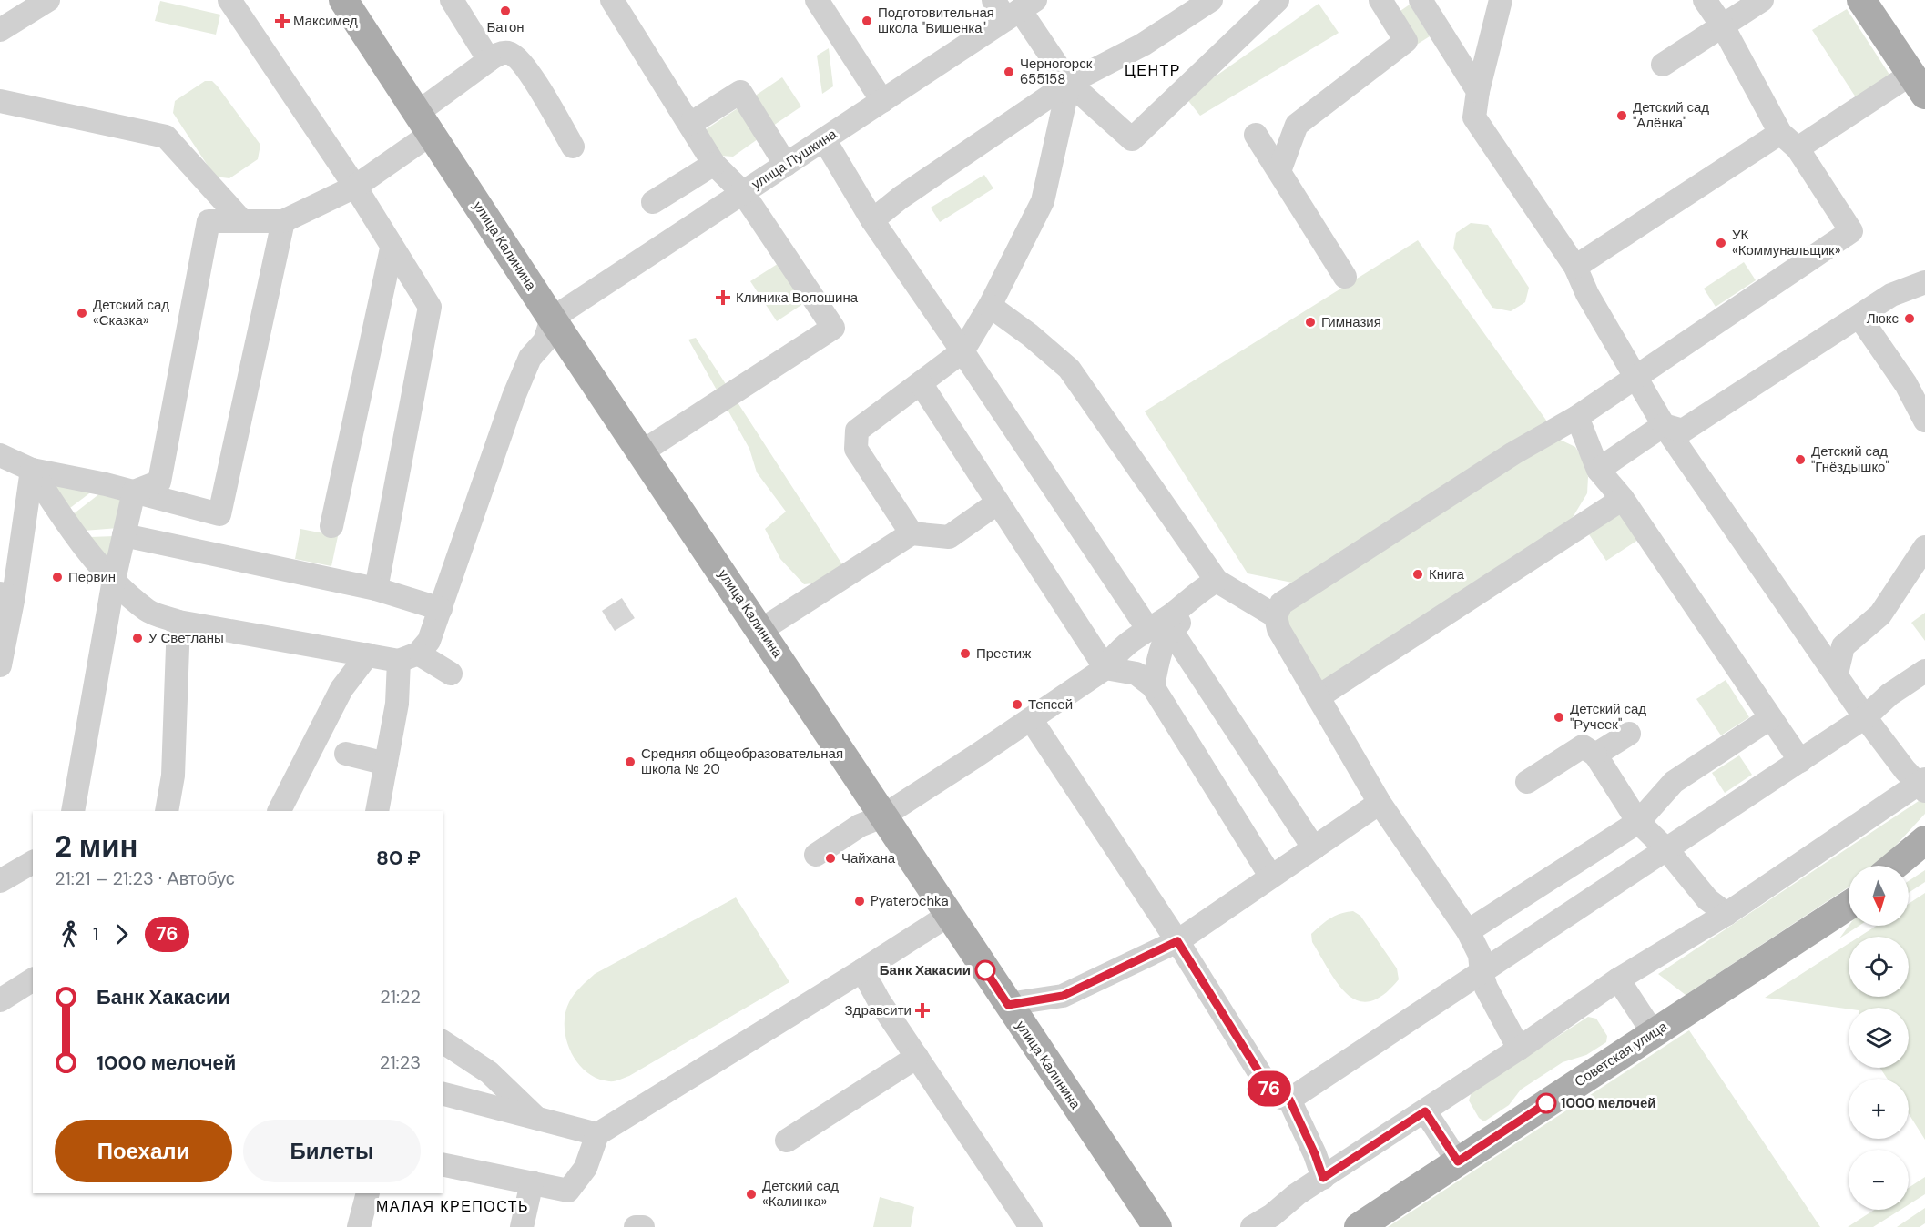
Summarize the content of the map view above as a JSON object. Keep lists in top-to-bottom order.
{
  "streets": {
    "main road": ["улица Калинина", "Советская улица"],
    "street": ["улица Пушкина"]
  },
  "crossings": [
    ["улица Пушкина", "улица Калинина"]
  ],
  "districts": ["ЦЕНТР", "МАЛАЯ КРЕПОСТЬ"],
  "places": {
    "other": [
      "Батон",
      "Подготовительная школа \"Вишенка\"",
      "Черногорск 655158",
      "Детский сад \"Алёнка\"",
      "УК «Коммунальщик»",
      "Детский сад «Сказка»",
      "Люкс",
      "Гимназия",
      "Детский сад \"Гнёздышко\"",
      "Книга",
      "Первин",
      "У Светланы",
      "Престиж",
      "Тепсей",
      "Детский сад \"Ручеек\"",
      "Средняя общеобразовательная школа № 20",
      "Чайхана",
      "Pyaterochka",
      "Банк Хакасии",
      "1000 мелочей",
      "Детский сад «Калинка»"
    ],
    "health": ["Максимед", "Клиника Волошина", "Здравсити"]
  },
  "lines": ["bus line 76"],
  "north": "bottom",
  "page": {
    "on_map": "76",
    "heading": ["2 мин", "21:21 – 21:23 · Автобус", "80 ₽"],
    "map_buttons": ["+", "−"],
    "legs": ["1", "76"],
    "list": [
      {
        "name": "Банк Хакасии",
        "value": "21:22"
      },
      {
        "name": "1000 мелочей",
        "value": "21:23"
      }
    ],
    "buttons": ["Поехали", "Билеты"]
  }
}
